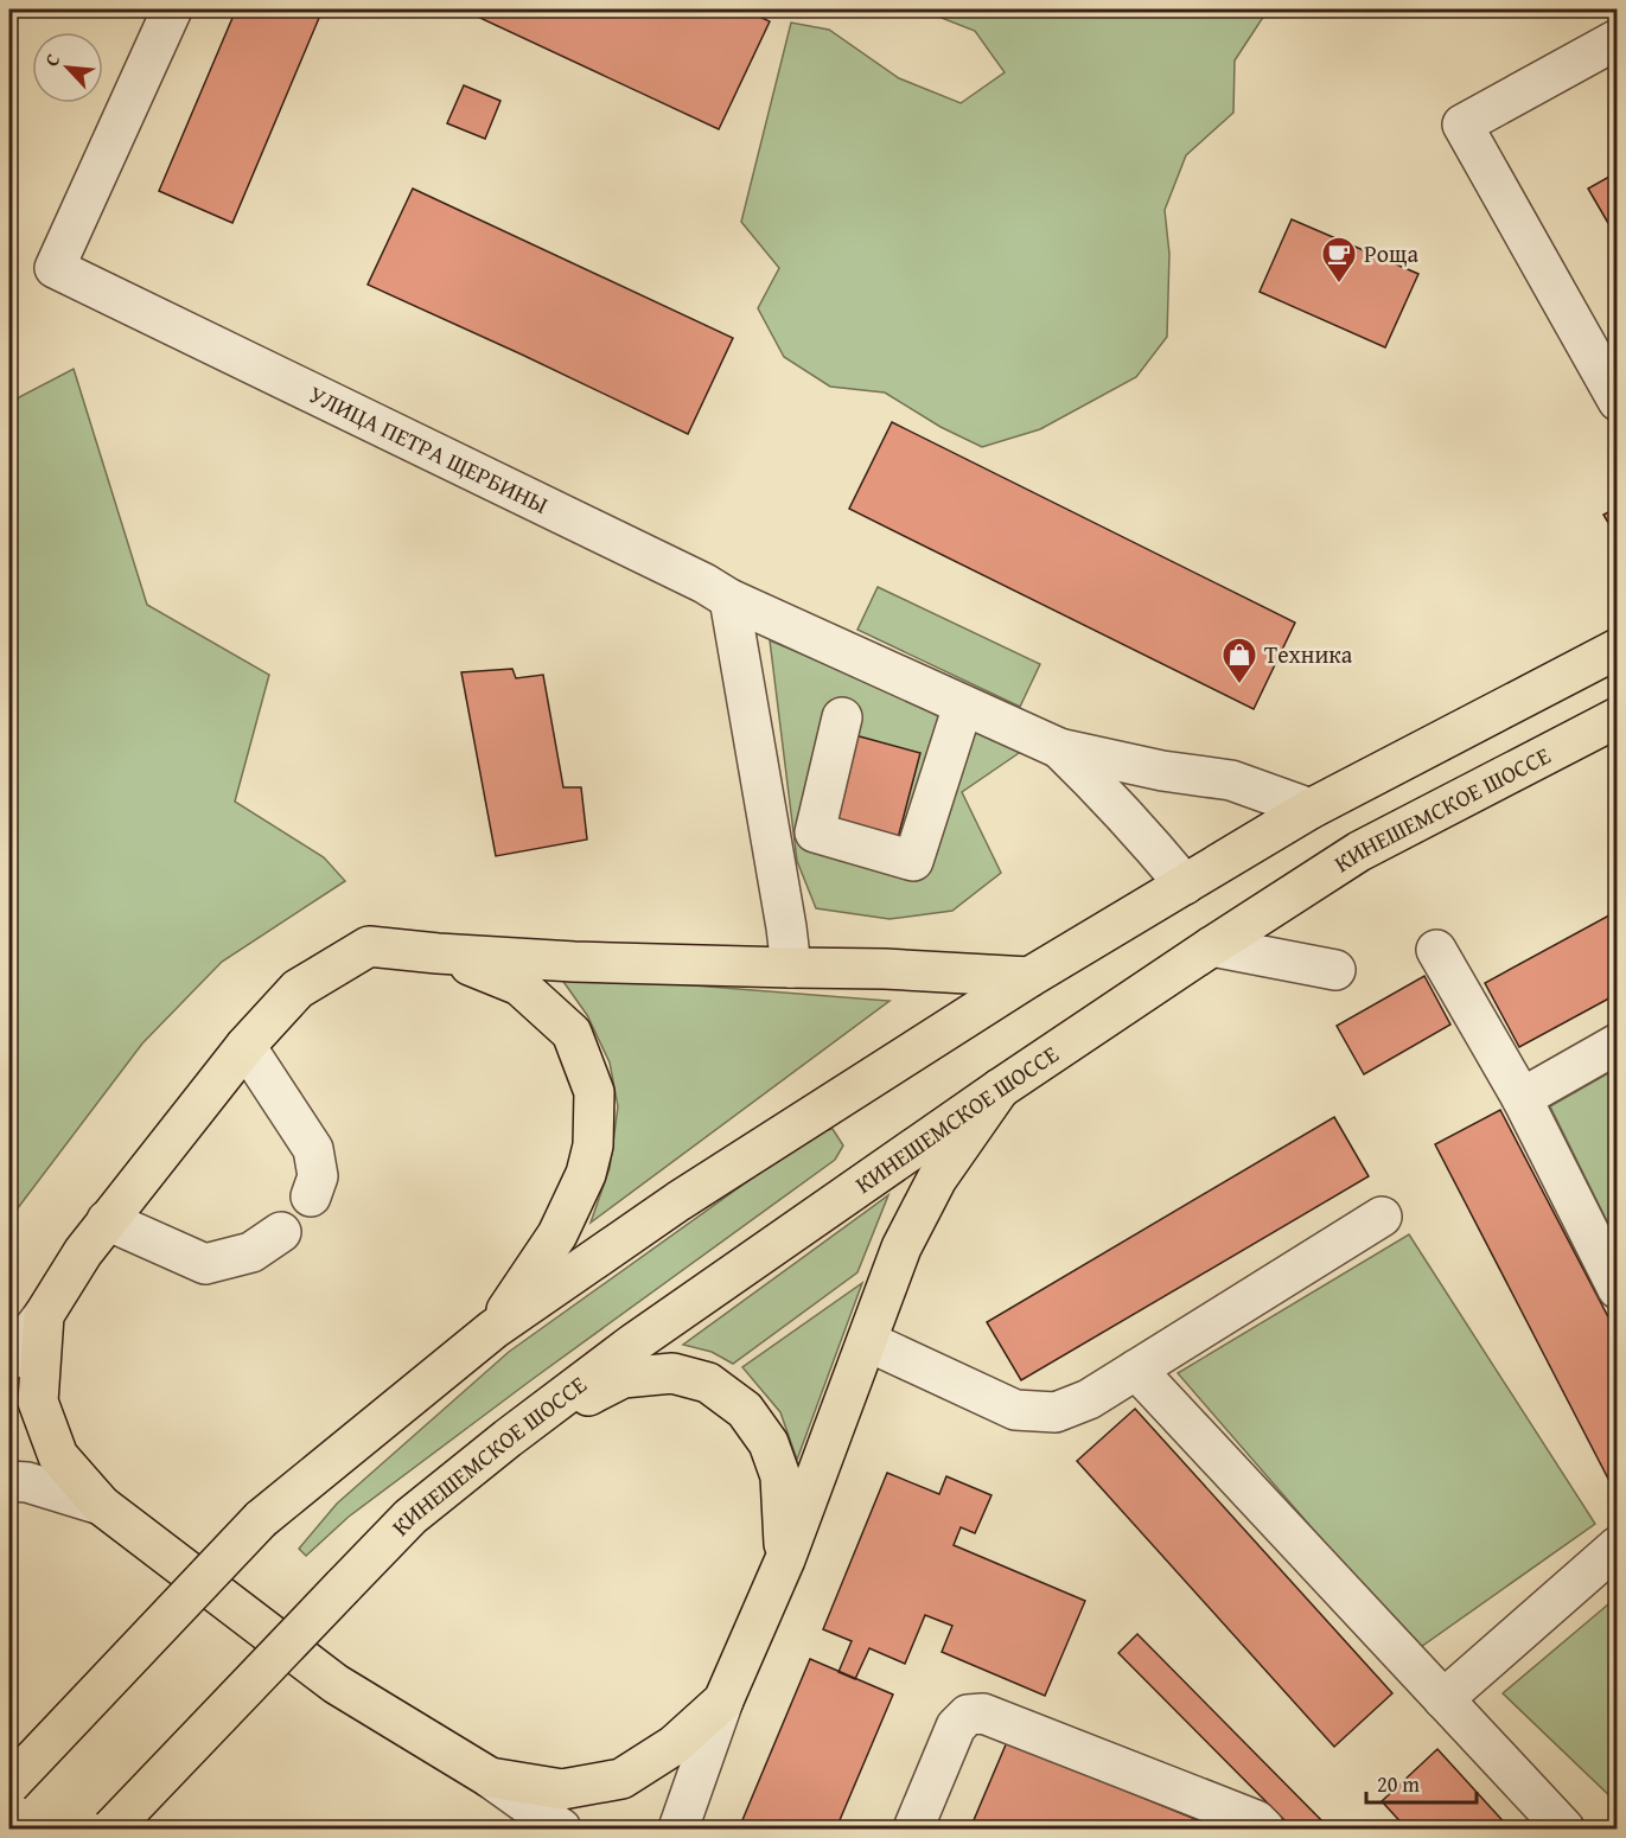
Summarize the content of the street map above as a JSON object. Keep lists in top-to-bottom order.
{
  "streets": {
    "main road": ["КИНЕШЕМСКОЕ ШОССЕ"],
    "street": ["УЛИЦА ПЕТРА ЩЕРБИНЫ"]
  },
  "places": {
    "cafe": ["Роща"],
    "shop": ["Техника"]
  },
  "scale_bar": "20 m",
  "north": "top left"
}
